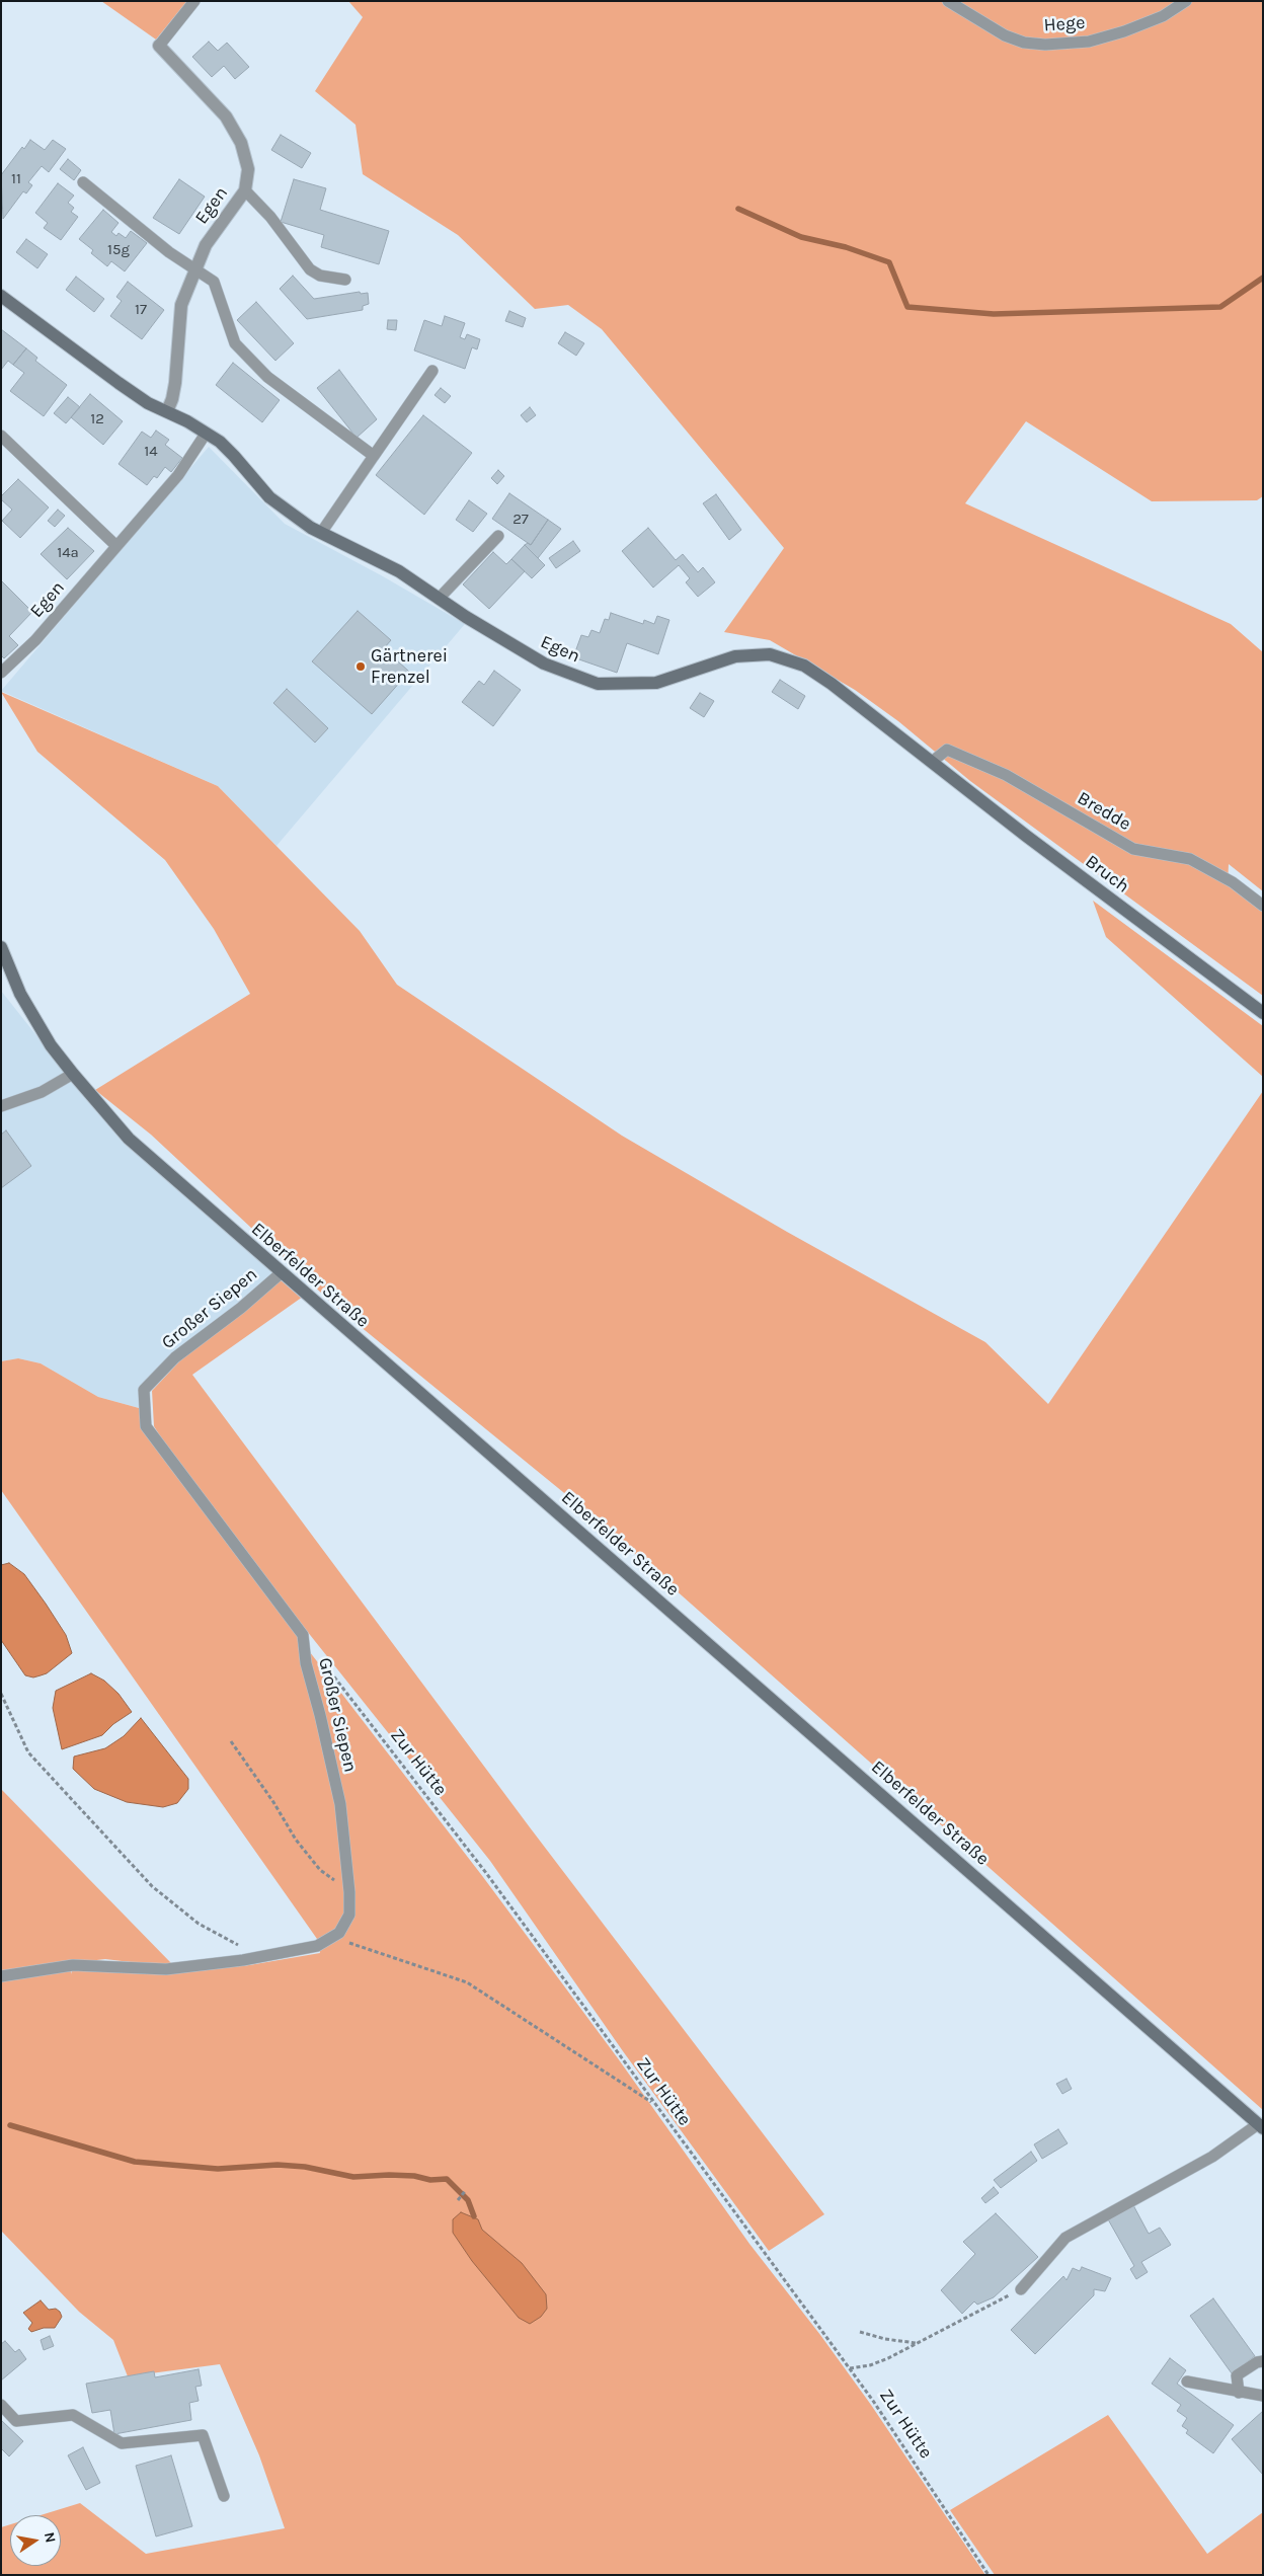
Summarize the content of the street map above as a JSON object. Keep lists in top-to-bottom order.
{
  "streets": {
    "main road": ["Egen", "Bruch", "Elberfelder Straße"],
    "lane": ["Hege", "Bredde", "Großer Siepen"],
    "path": ["Zur Hütte"]
  },
  "crossings": [
    ["Egen", "Bredde"],
    ["Egen", "Bruch"],
    ["Bredde", "Bruch"],
    ["Elberfelder Straße", "Großer Siepen"],
    ["Großer Siepen", "Zur Hütte"]
  ],
  "places": ["Gärtnerei Frenzel"],
  "house_numbers": [
    "11",
    "15g",
    "17",
    "12",
    "14",
    "27",
    "14a"
  ],
  "north": "right"
}
